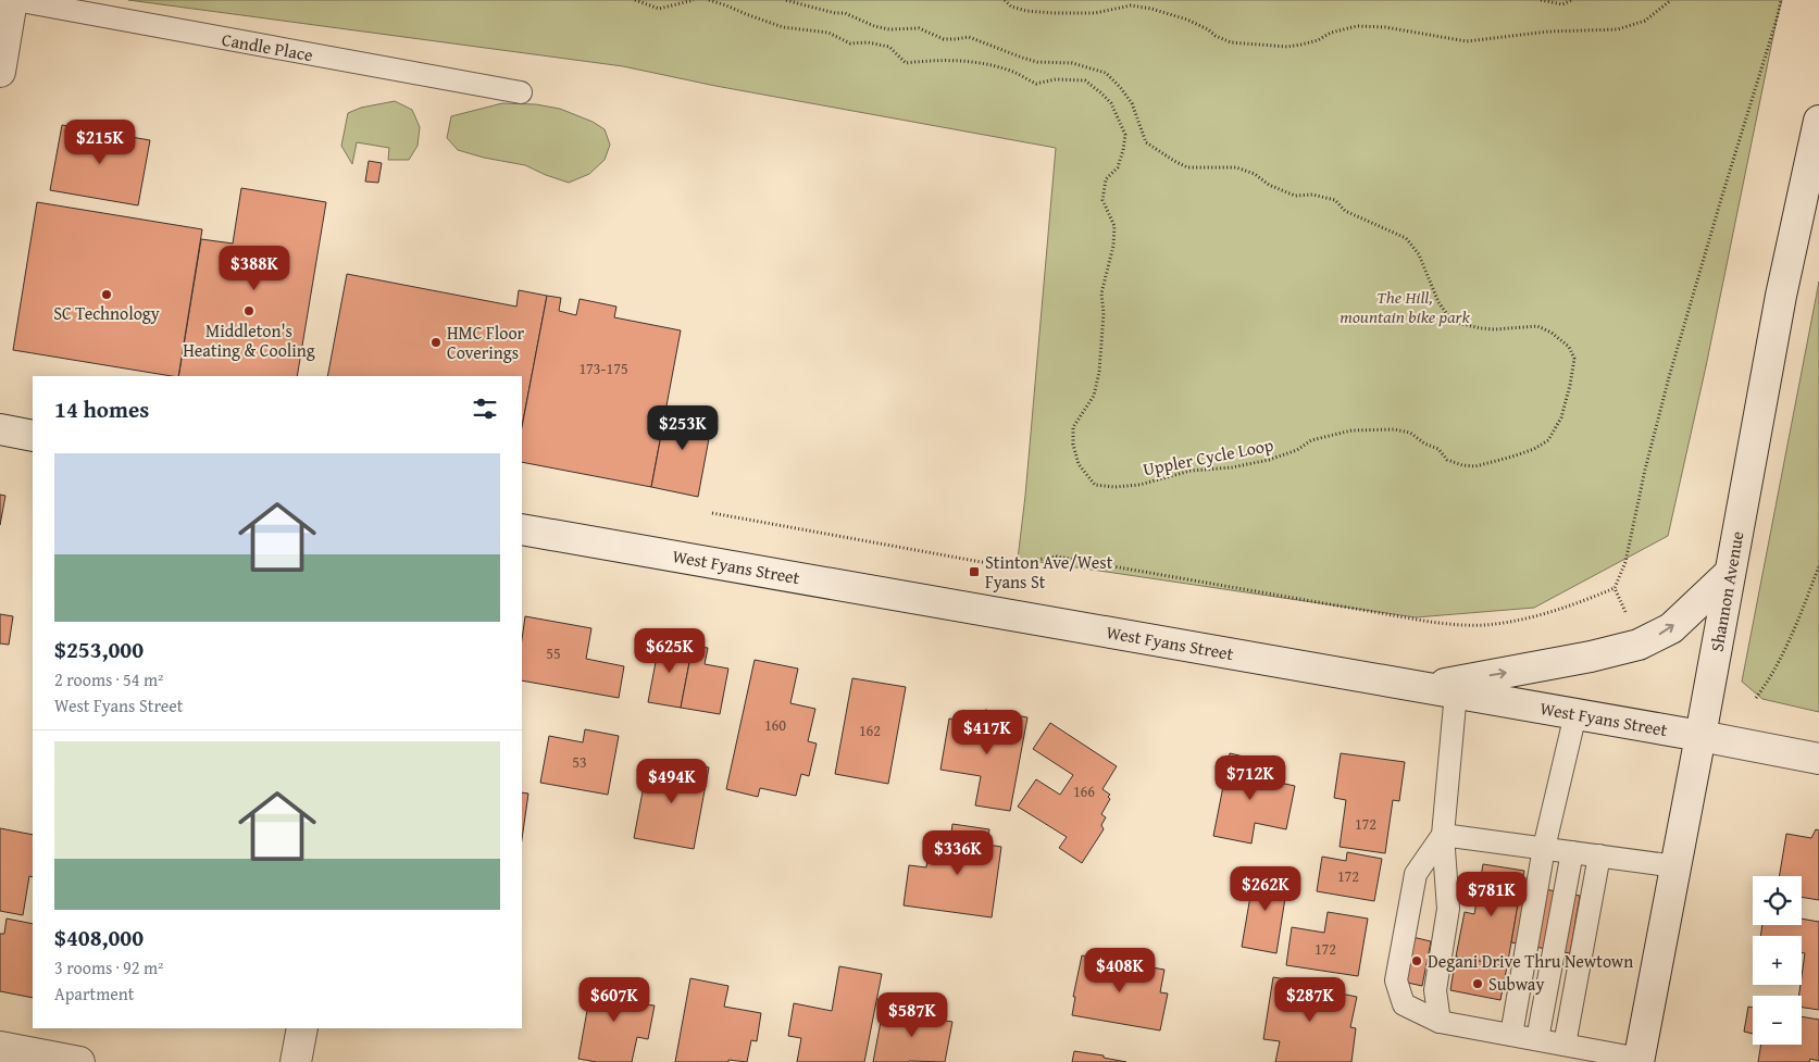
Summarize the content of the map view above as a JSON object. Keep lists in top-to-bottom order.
{
  "streets": {
    "main road": ["West Fyans Street", "Shannon Avenue"],
    "lane": ["Candle Place"],
    "path": ["Uppler Cycle Loop"]
  },
  "crossings": [
    ["West Fyans Street", "Shannon Avenue"]
  ],
  "parks": ["The Hill, mountain bike park"],
  "places": {
    "other": [
      "SC Technology",
      "Middleton's Heating & Cooling",
      "HMC Floor Coverings",
      "Degani Drive Thru Newtown",
      "Subway"
    ],
    "transit": ["Stinton Ave/West Fyans St"]
  },
  "house_numbers": [
    "173-175",
    "55",
    "160",
    "162",
    "53",
    "166",
    "172",
    "172",
    "172"
  ],
  "page": {
    "price": [
      "$215K",
      "$388K",
      "$253K",
      "$625K",
      "$417K",
      "$712K",
      "$494K",
      "$336K",
      "$262K",
      "$781K",
      "$408K",
      "$607K",
      "$287K",
      "$587K"
    ],
    "heading": "14 homes",
    "list": [
      {
        "name": "$253,000",
        "note": "2 rooms · 54 m² · West Fyans Street"
      },
      {
        "name": "$408,000",
        "note": "3 rooms · 92 m² · Apartment"
      }
    ],
    "map_buttons": ["+", "−"]
  }
}
